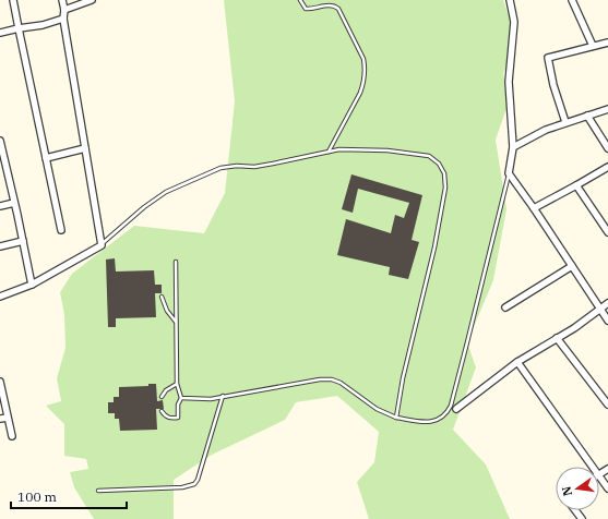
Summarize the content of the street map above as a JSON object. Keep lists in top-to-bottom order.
{
  "scale_bar": "100 m",
  "north": "left"
}
